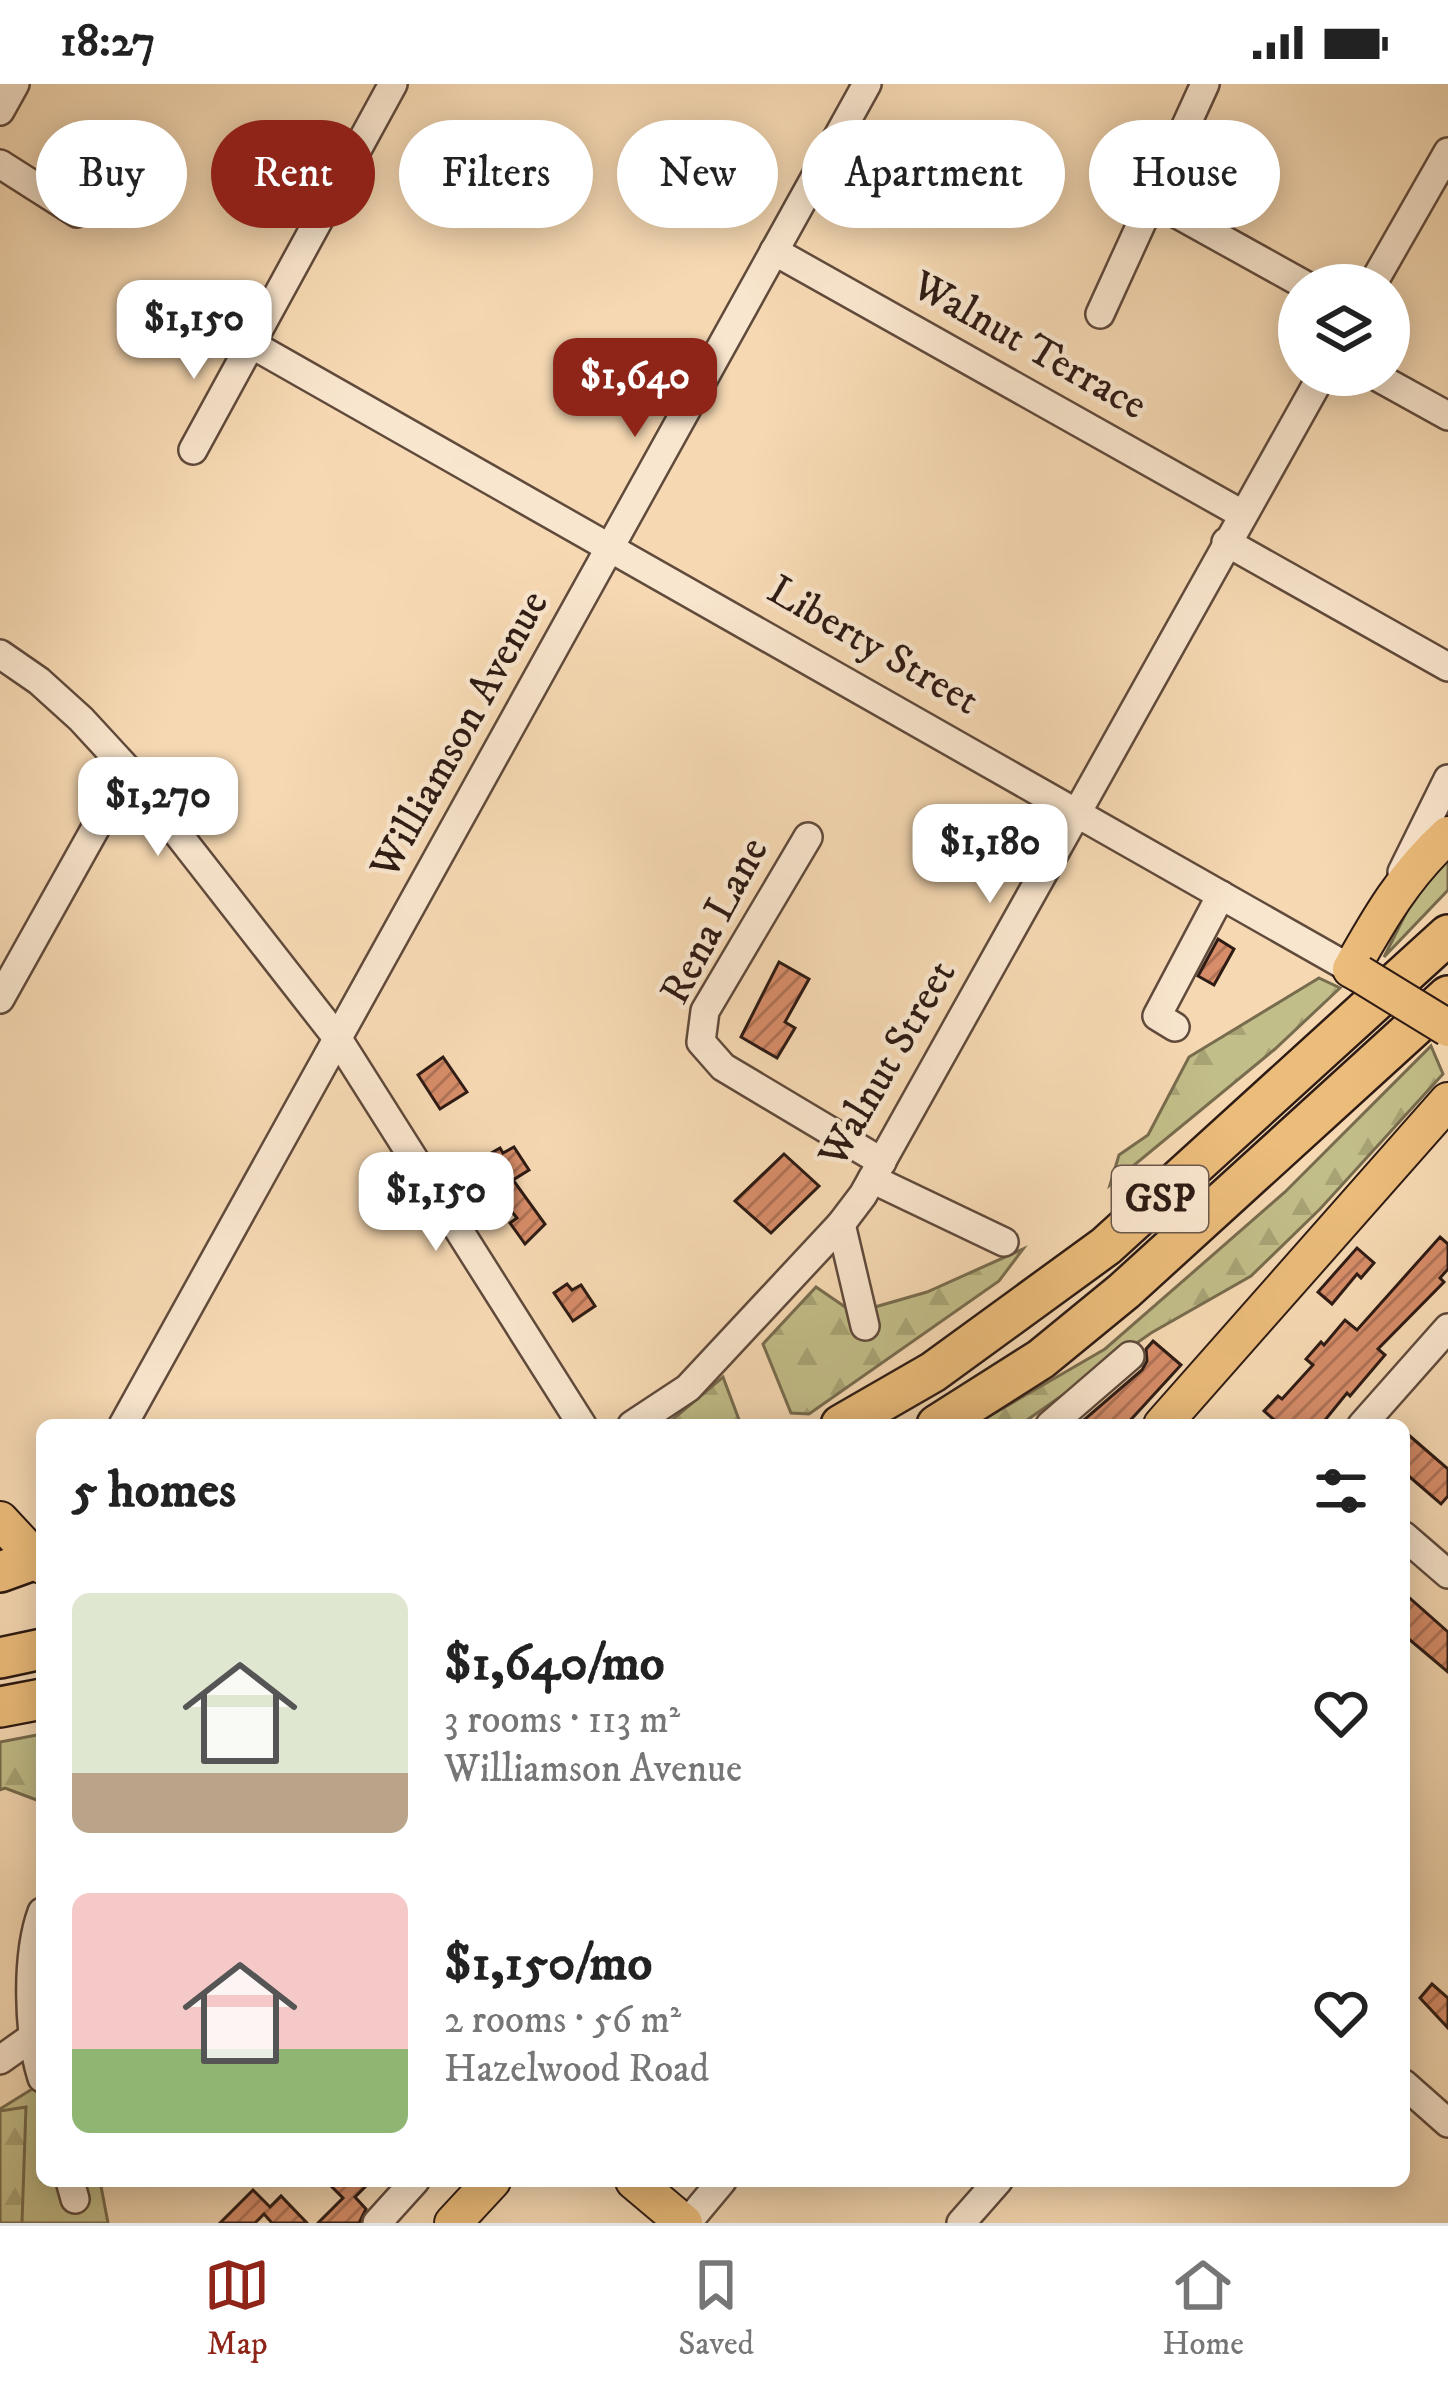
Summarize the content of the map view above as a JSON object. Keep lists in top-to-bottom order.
{
  "streets": {
    "highway": ["GSP"],
    "main road": ["Liberty Street"],
    "street": [
      "Walnut Terrace",
      "Williamson Avenue",
      "Rena Lane",
      "Walnut Street"
    ]
  },
  "crossings": [
    ["Walnut Terrace", "Williamson Avenue"],
    ["Walnut Terrace", "Walnut Street"],
    ["Liberty Street", "Williamson Avenue"],
    ["Liberty Street", "Walnut Street"],
    ["Liberty Street", "GSP"],
    ["Rena Lane", "Walnut Street"]
  ],
  "page": {
    "status": "18:27",
    "chip": [
      "Buy",
      "Rent",
      "Filters",
      "New",
      "Apartment",
      "House"
    ],
    "price": [
      "$1,150",
      "$1,640",
      "$1,270",
      "$1,180",
      "$1,150"
    ],
    "heading": "5 homes",
    "list": [
      {
        "name": "$1,640/mo",
        "note": "3 rooms · 113 m² · Williamson Avenue"
      },
      {
        "name": "$1,150/mo",
        "note": "2 rooms · 56 m² · Hazelwood Road"
      }
    ],
    "tabs": ["Map", "Saved", "Home"]
  }
}
